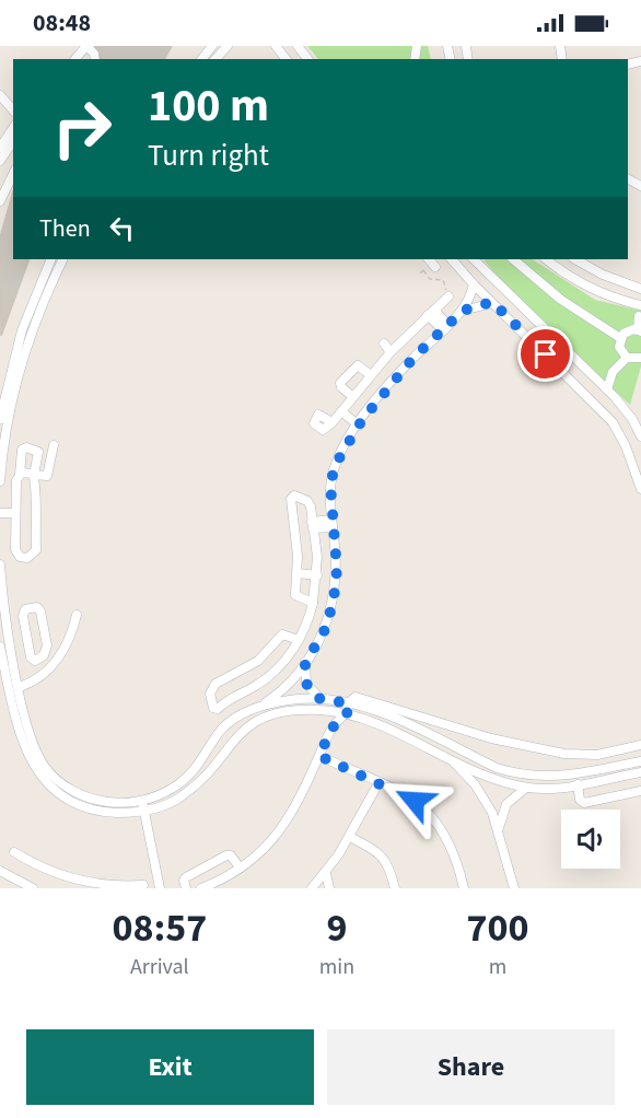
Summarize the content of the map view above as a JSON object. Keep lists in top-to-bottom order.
{
  "page": {
    "status": "08:48",
    "turn": ["100 m", "Turn right"],
    "then": "Then",
    "eta": [
      "08:57",
      "Arrival",
      "9",
      "min",
      "700",
      "m"
    ],
    "buttons": ["Exit", "Share"]
  }
}
